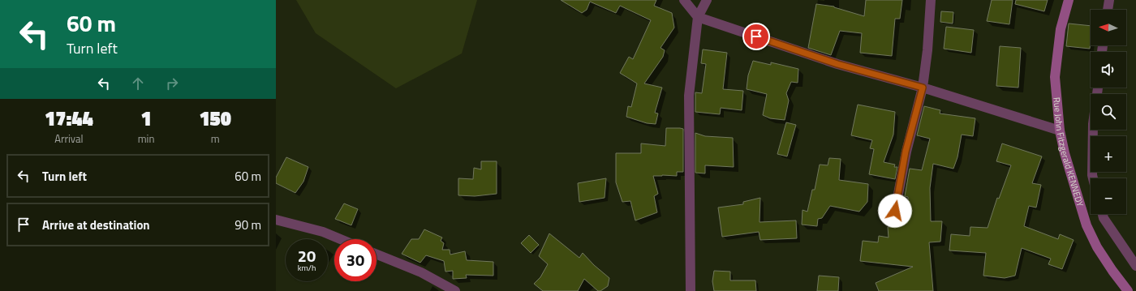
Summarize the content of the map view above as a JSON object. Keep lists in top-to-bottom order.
{
  "streets": {
    "street": ["Rue John Fitzgerald KENNEDY"]
  },
  "north": "left",
  "page": {
    "turn": ["60 m", "Turn left"],
    "map_buttons": ["+", "−"],
    "eta": [
      "17:44",
      "Arrival",
      "1",
      "min",
      "150",
      "m"
    ],
    "list": [
      {
        "name": "Turn left",
        "value": "60 m"
      },
      {
        "name": "Arrive at destination",
        "value": "90 m"
      }
    ],
    "speed": "20 km/h",
    "limit": "30"
  }
}
